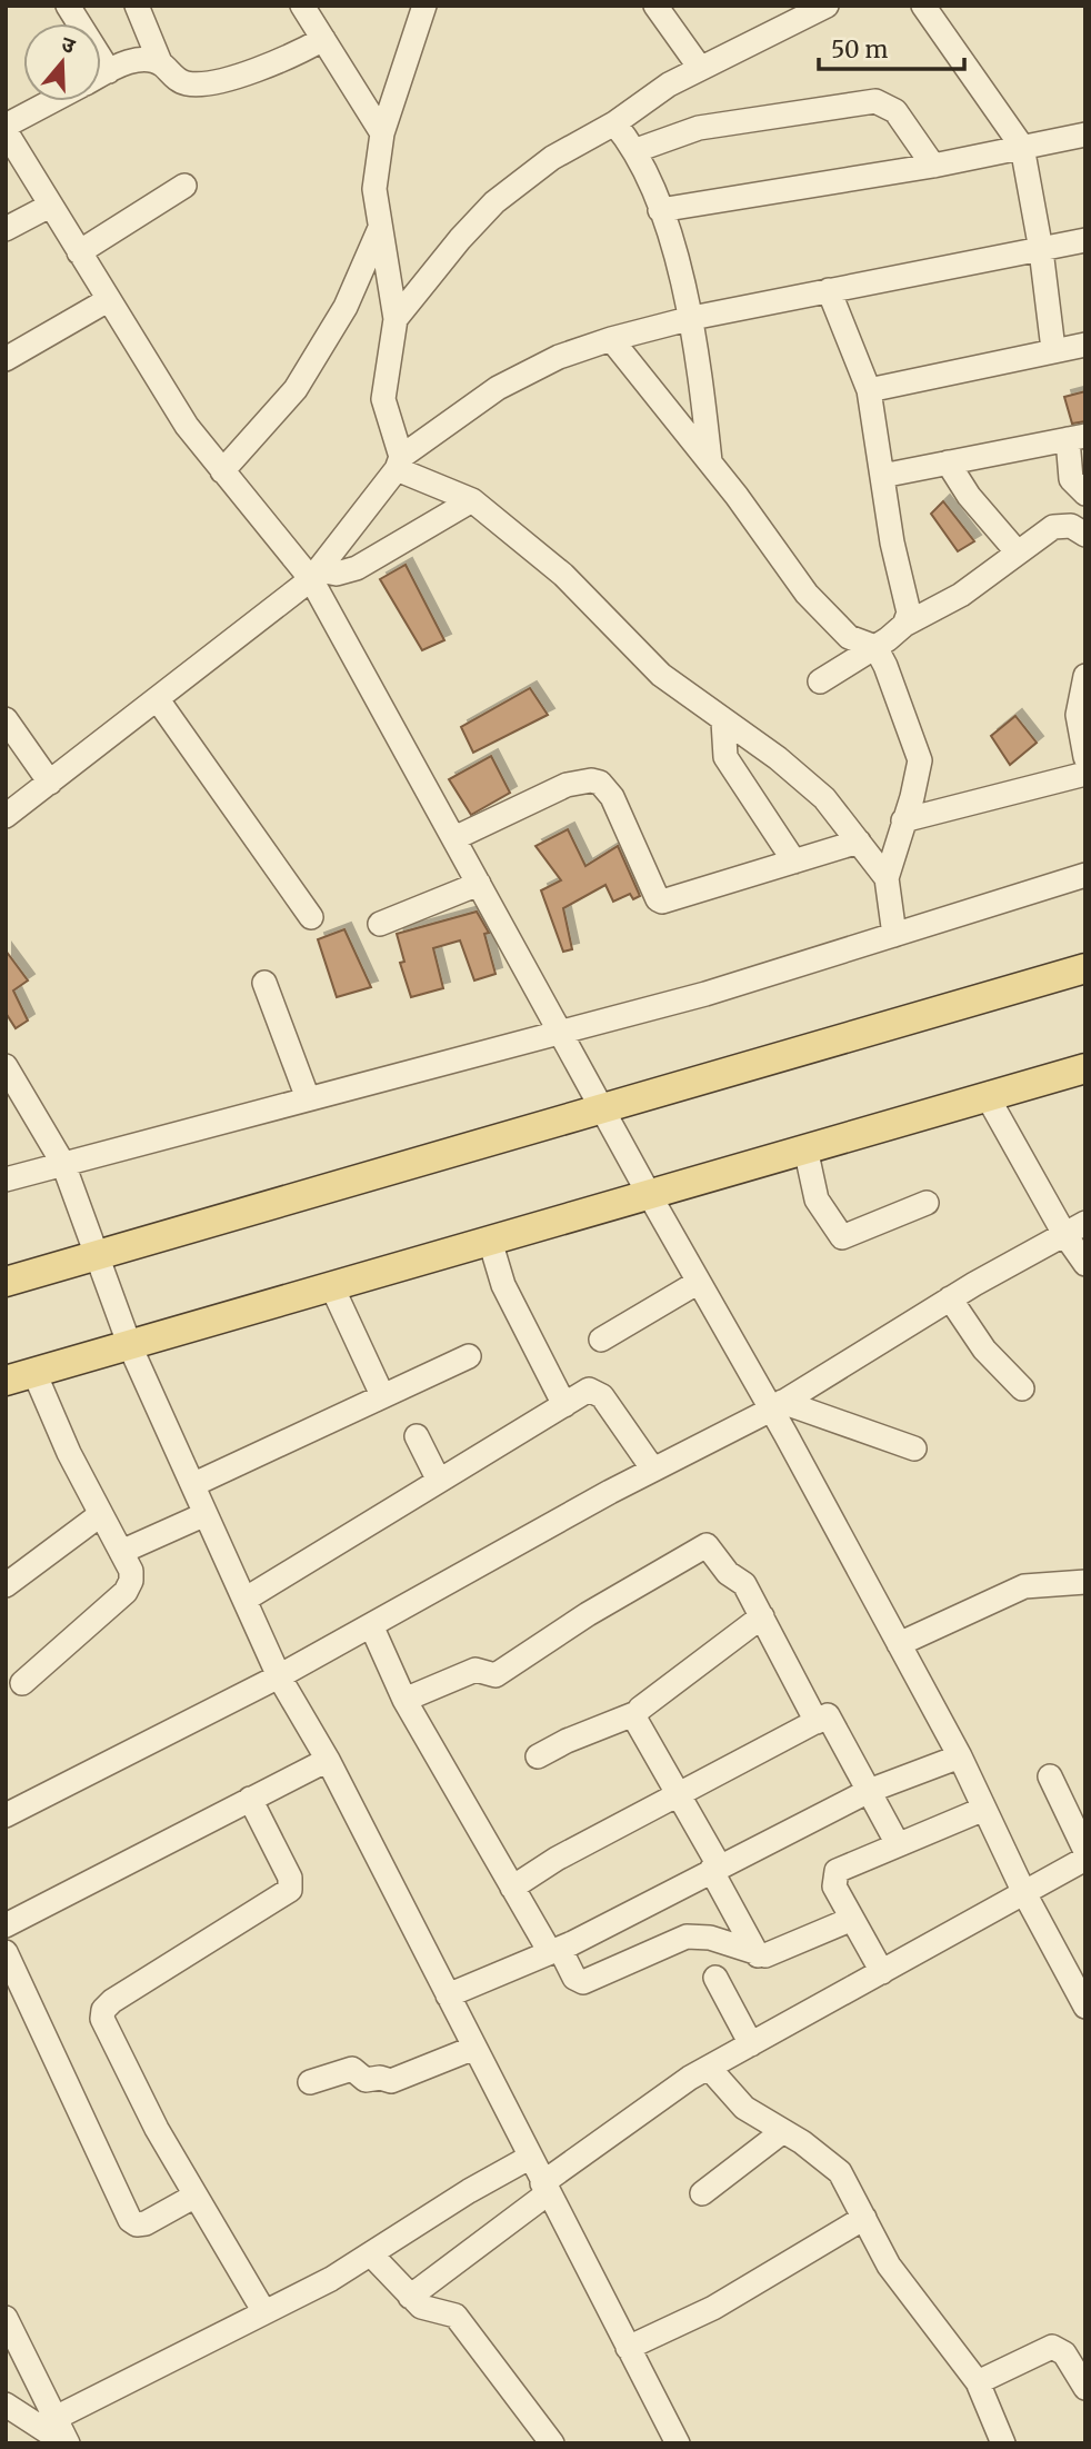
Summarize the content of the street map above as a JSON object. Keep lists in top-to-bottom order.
{
  "scale_bar": "50 m",
  "north": "top"
}
